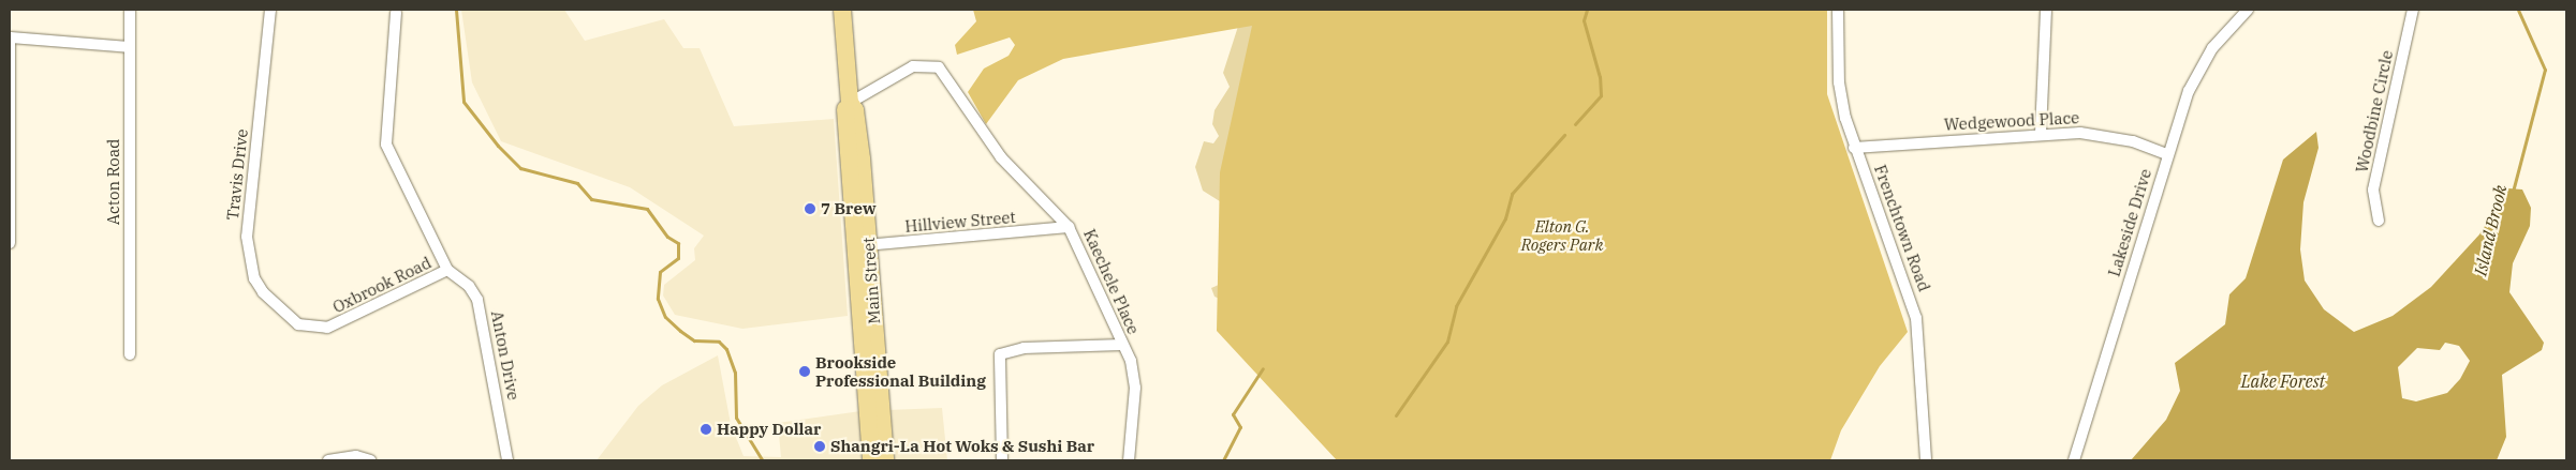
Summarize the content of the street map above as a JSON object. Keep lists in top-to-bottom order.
{
  "streets": {
    "main road": ["Main Street"],
    "street": [
      "Woodbine Circle",
      "Wedgewood Place",
      "Travis Drive",
      "Acton Road",
      "Hillview Street",
      "Lakeside Drive",
      "Frenchtown Road",
      "Kaechele Place",
      "Oxbrook Road",
      "Anton Drive"
    ]
  },
  "crossings": [
    ["Wedgewood Place", "Lakeside Drive"],
    ["Wedgewood Place", "Frenchtown Road"],
    ["Travis Drive", "Oxbrook Road"],
    ["Hillview Street", "Main Street"],
    ["Hillview Street", "Kaechele Place"],
    ["Main Street", "Kaechele Place"],
    ["Oxbrook Road", "Anton Drive"]
  ],
  "water": ["Island Brook", "Lake Forest"],
  "parks": ["Elton G. Rogers Park"],
  "places": [
    "7 Brew",
    "Brookside Professional Building",
    "Happy Dollar",
    "Shangri-La Hot Woks & Sushi Bar"
  ]
}
